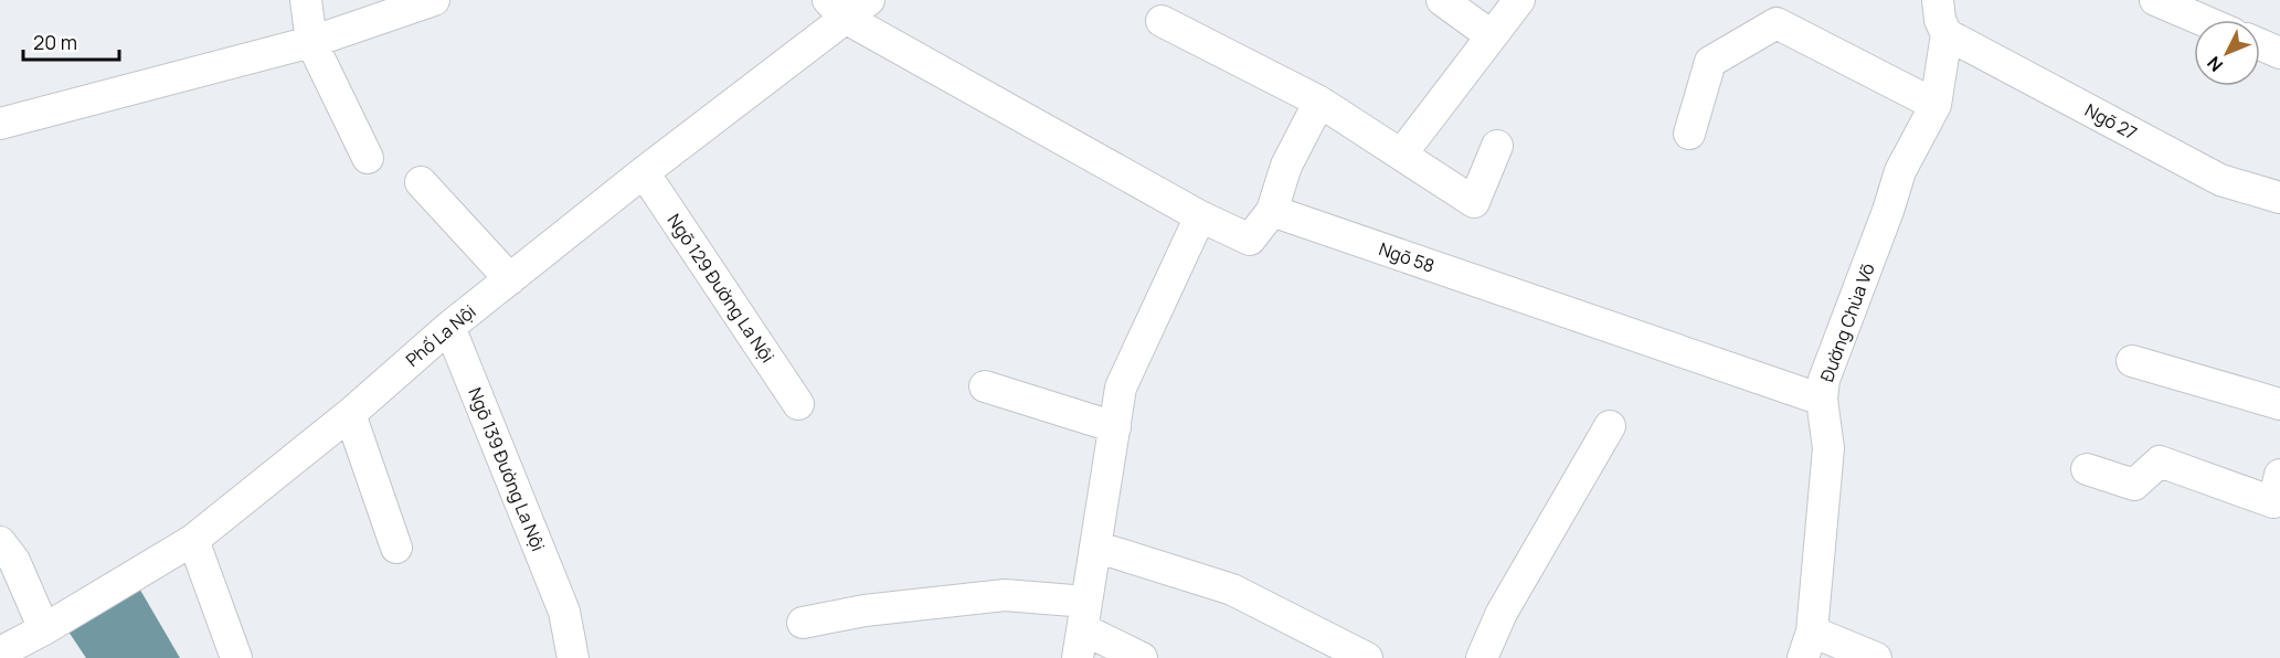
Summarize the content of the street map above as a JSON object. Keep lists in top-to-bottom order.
{
  "streets": {
    "street": [
      "Ngõ 27",
      "Ngõ 58",
      "Ngõ 129 Đường La Nội",
      "Đường Chùa Võ",
      "Phố La Nội",
      "Ngõ 139 Đường La Nội"
    ]
  },
  "crossings": [
    ["Ngõ 27", "Đường Chùa Võ"],
    ["Ngõ 58", "Đường Chùa Võ"],
    ["Ngõ 129 Đường La Nội", "Phố La Nội"],
    ["Phố La Nội", "Ngõ 139 Đường La Nội"]
  ],
  "scale_bar": "20 m",
  "north": "bottom left"
}
